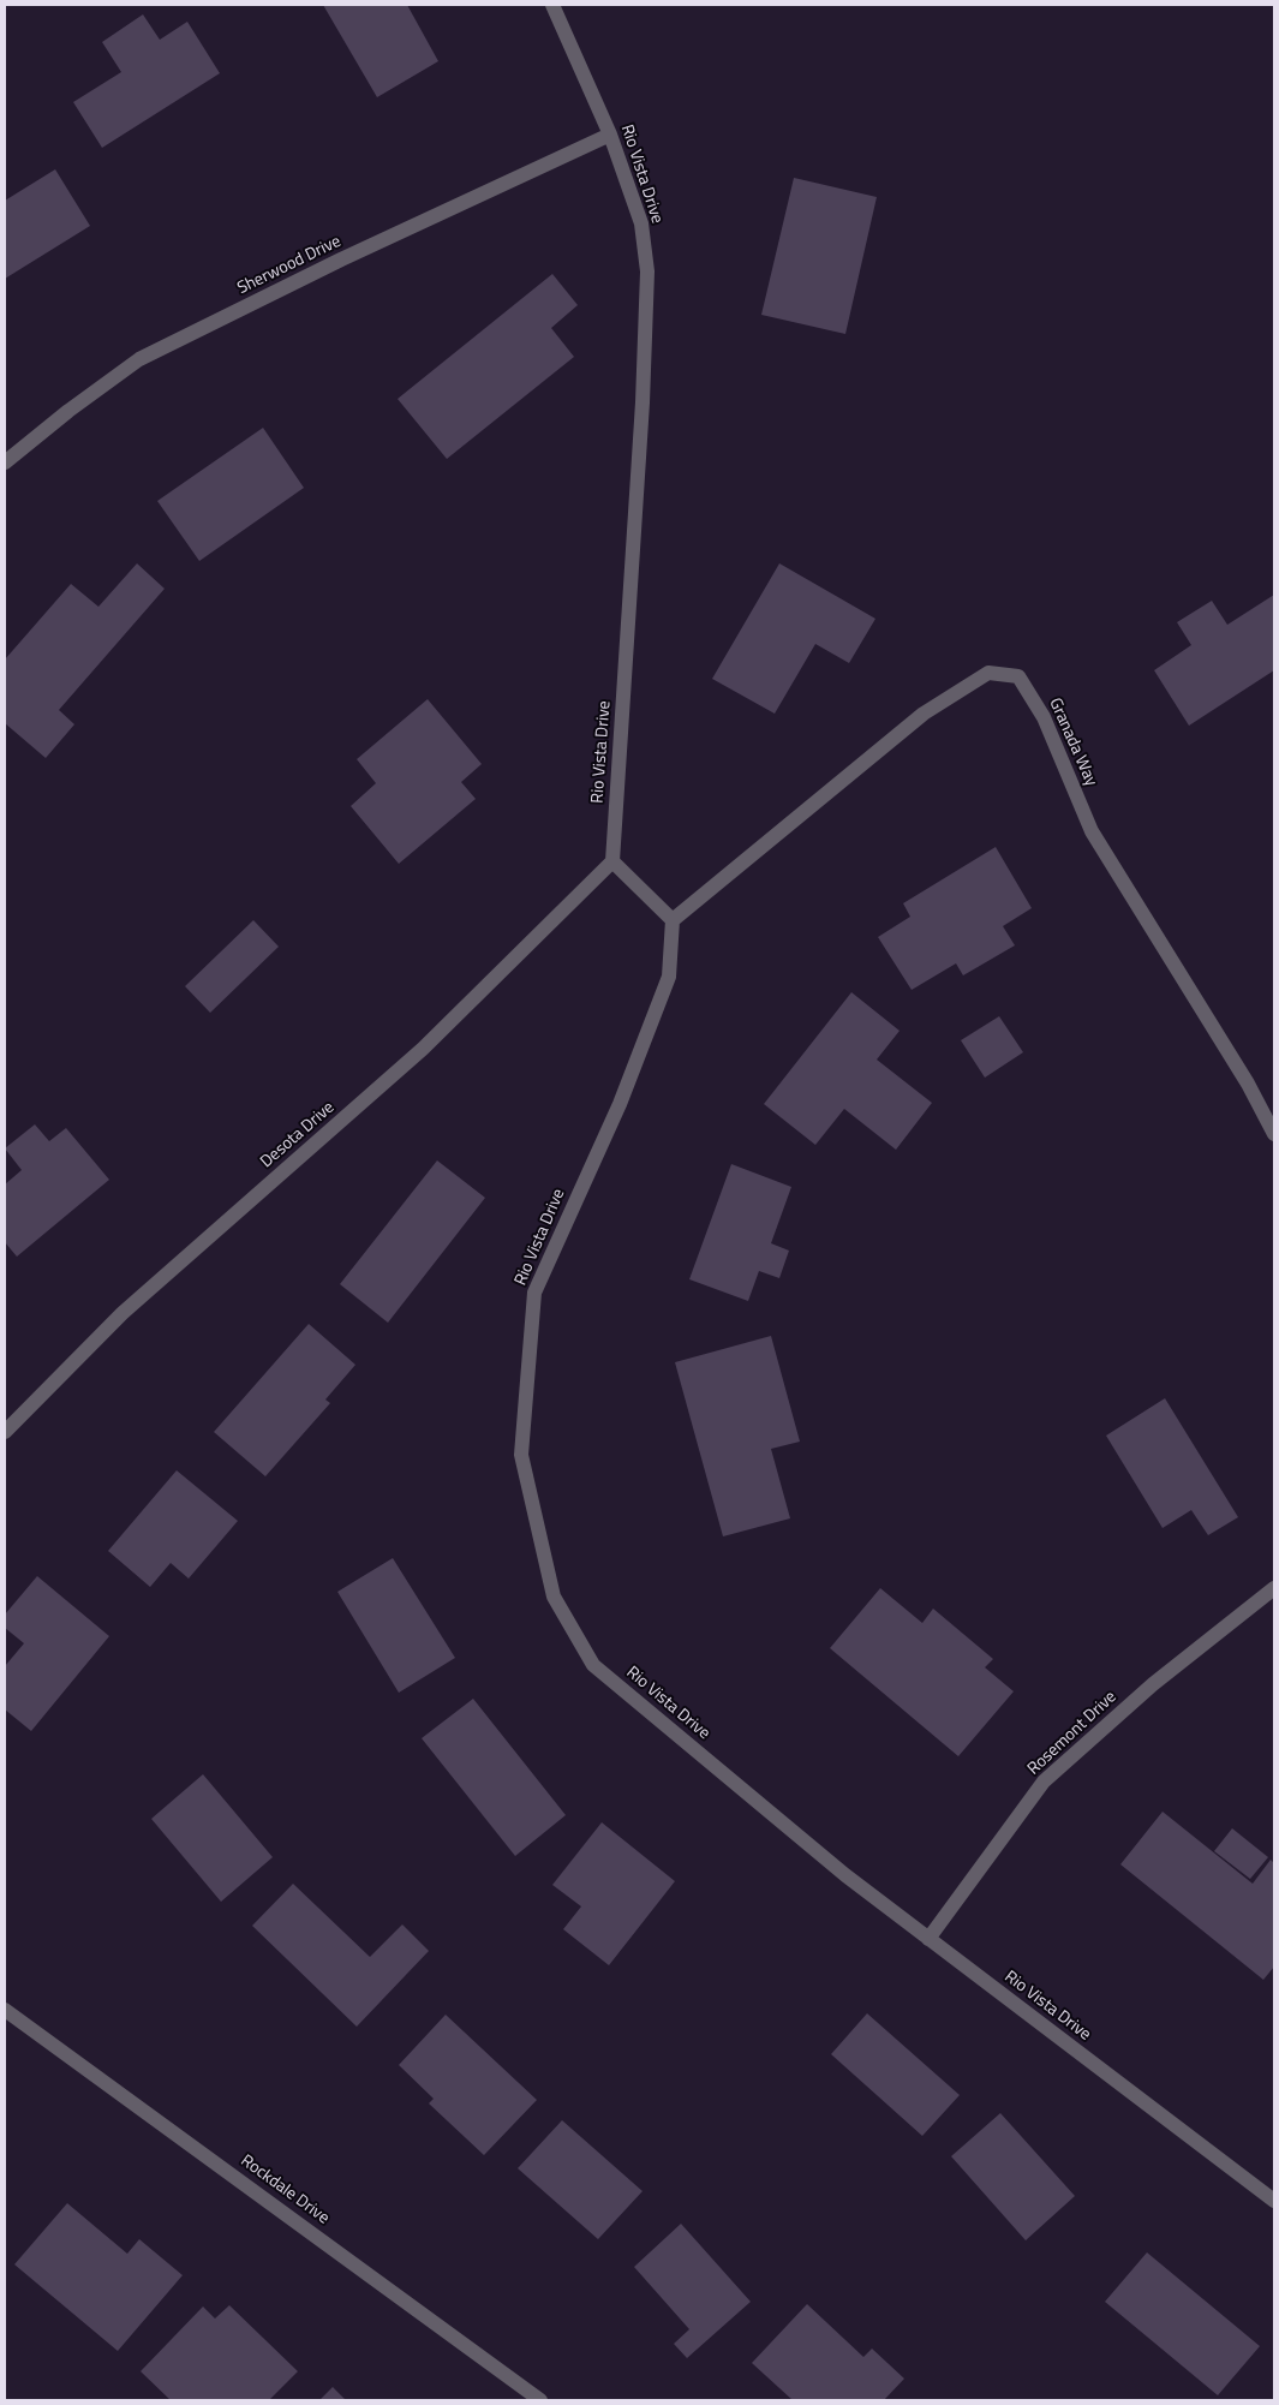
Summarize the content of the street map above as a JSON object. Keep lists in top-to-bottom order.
{
  "streets": {
    "street": [
      "Rio Vista Drive",
      "Sherwood Drive",
      "Granada Way",
      "Desota Drive",
      "Rosemont Drive",
      "Rockdale Drive"
    ]
  },
  "crossings": [
    ["Rio Vista Drive", "Sherwood Drive"],
    ["Rio Vista Drive", "Granada Way"],
    ["Rio Vista Drive", "Desota Drive"],
    ["Rio Vista Drive", "Rosemont Drive"]
  ]
}
